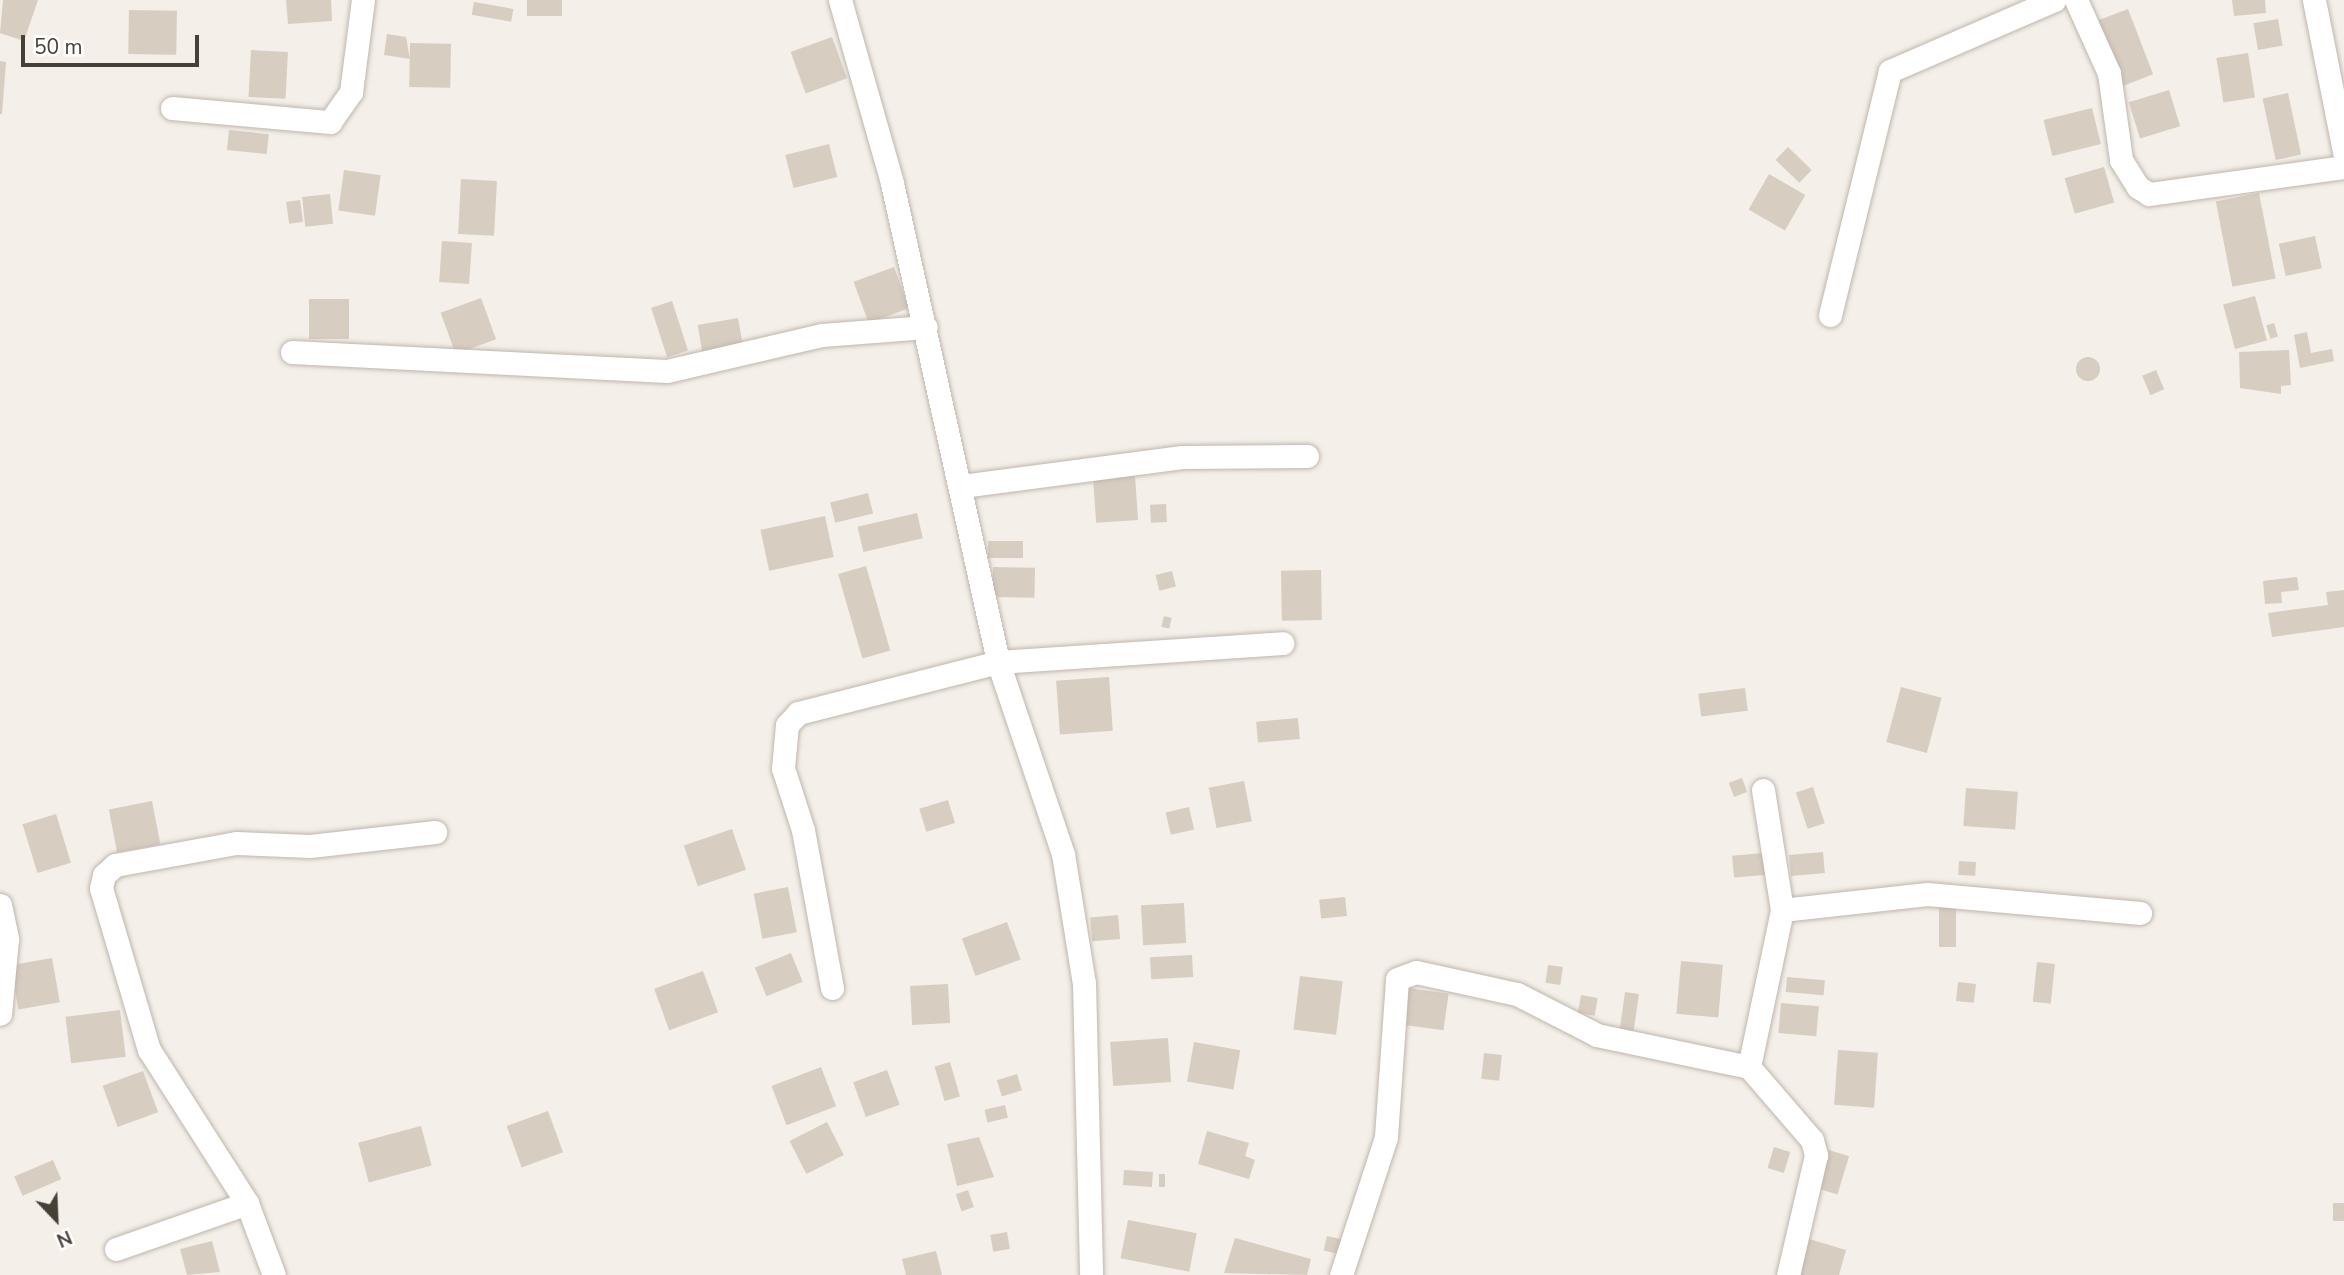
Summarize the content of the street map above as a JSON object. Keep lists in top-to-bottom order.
{
  "scale_bar": "50 m",
  "north": "bottom right"
}
